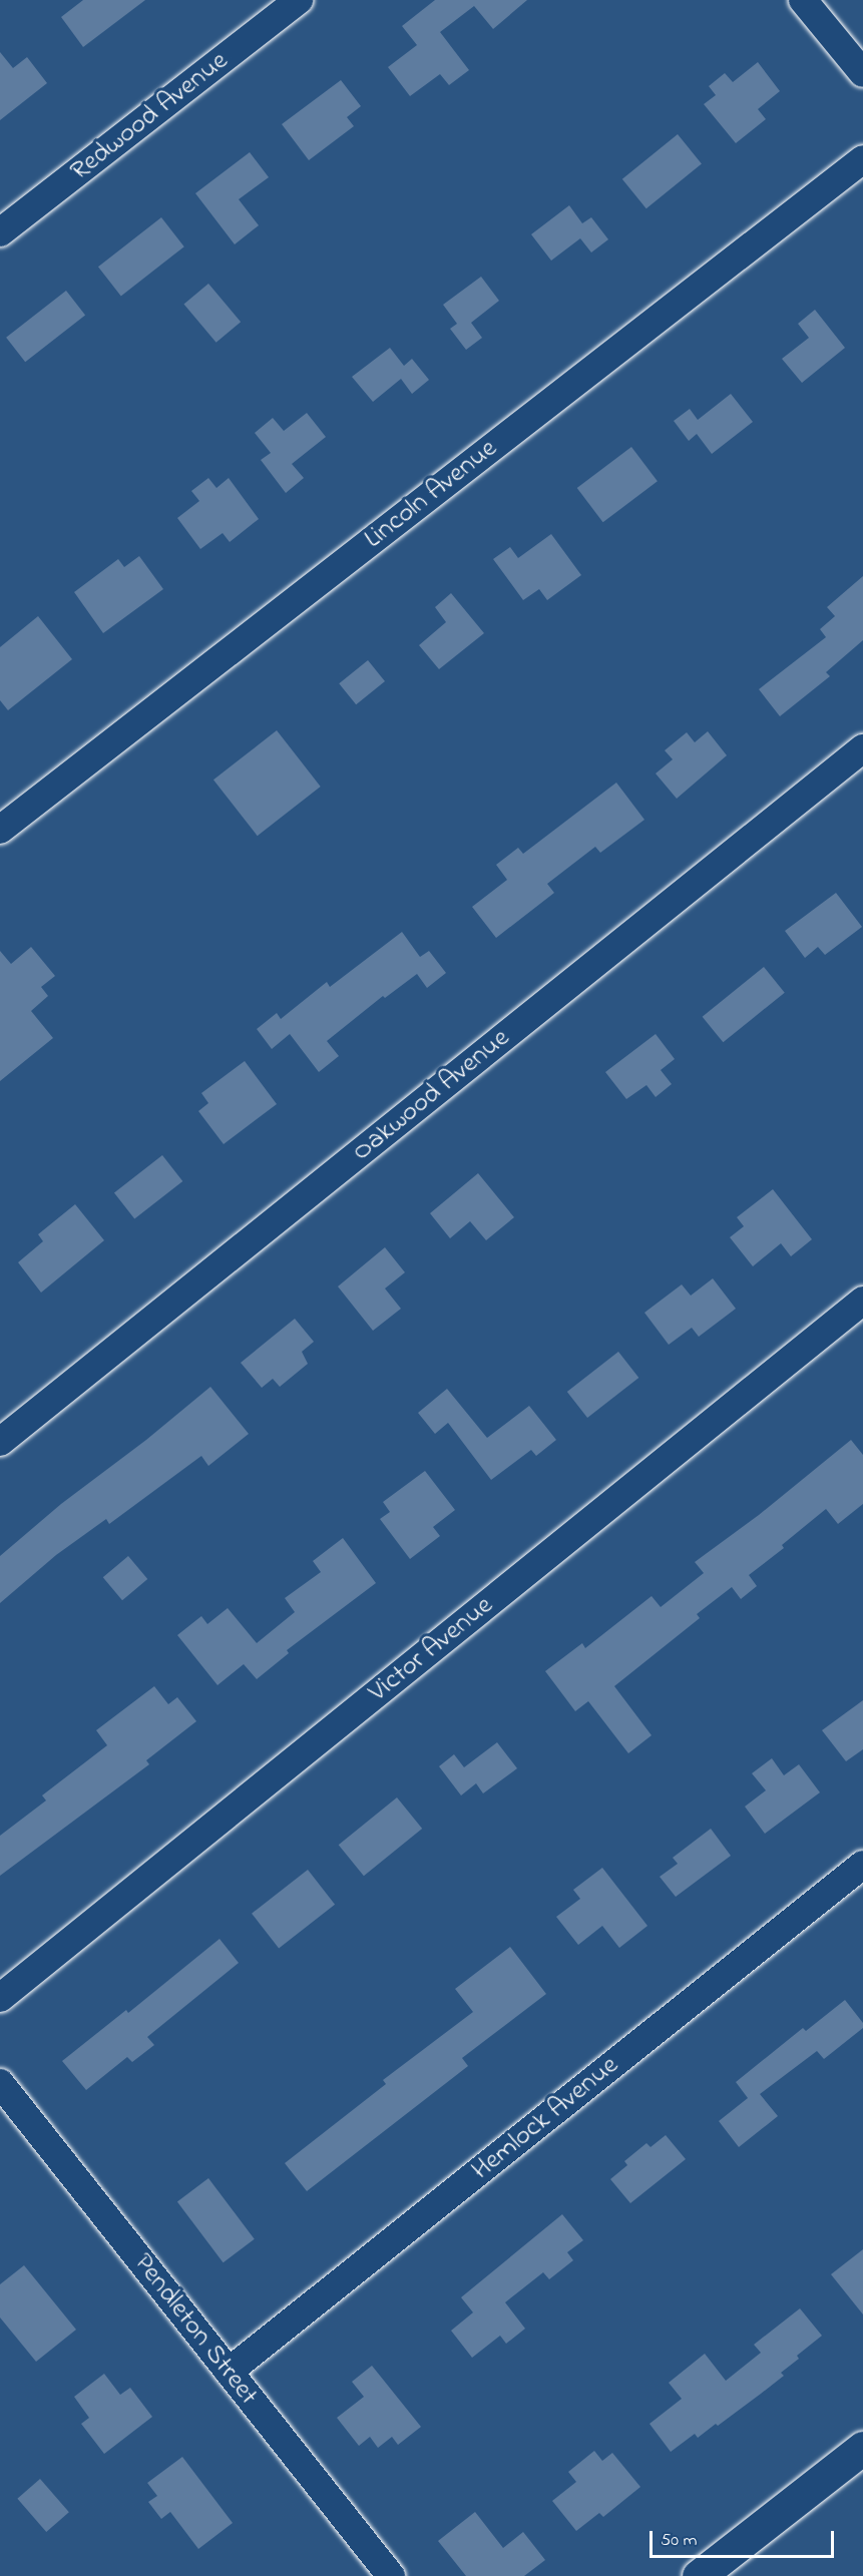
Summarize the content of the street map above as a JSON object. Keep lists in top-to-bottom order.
{
  "streets": {
    "street": [
      "Redwood Avenue",
      "Lincoln Avenue",
      "Oakwood Avenue",
      "Victor Avenue",
      "Hemlock Avenue",
      "Pendleton Street"
    ]
  },
  "crossings": [
    ["Hemlock Avenue", "Pendleton Street"]
  ],
  "scale_bar": "50 m"
}
